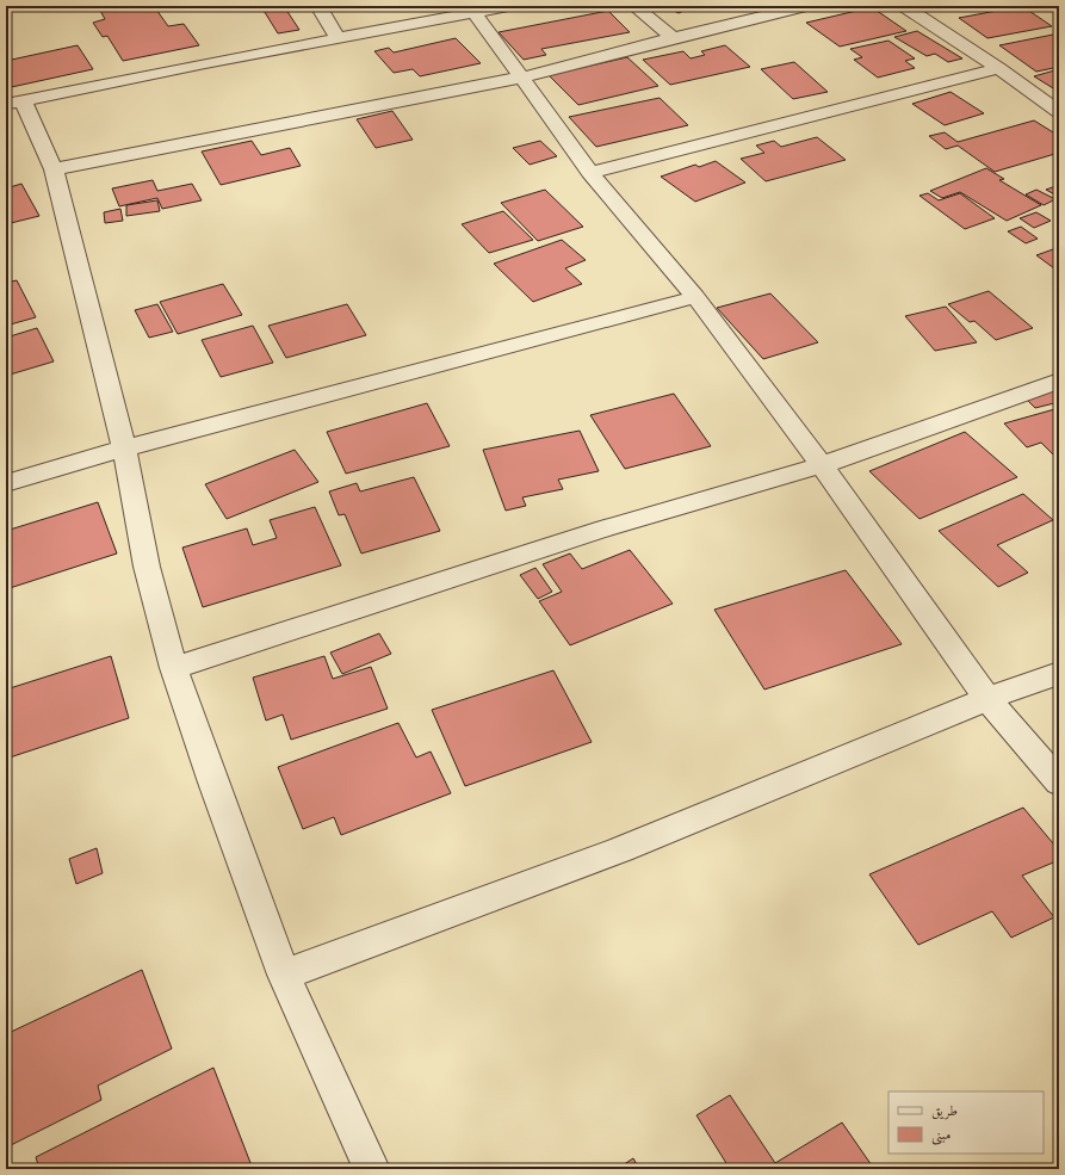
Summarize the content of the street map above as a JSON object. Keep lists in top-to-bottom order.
{
  "legend": ["طريق", "مبنى"]
}
